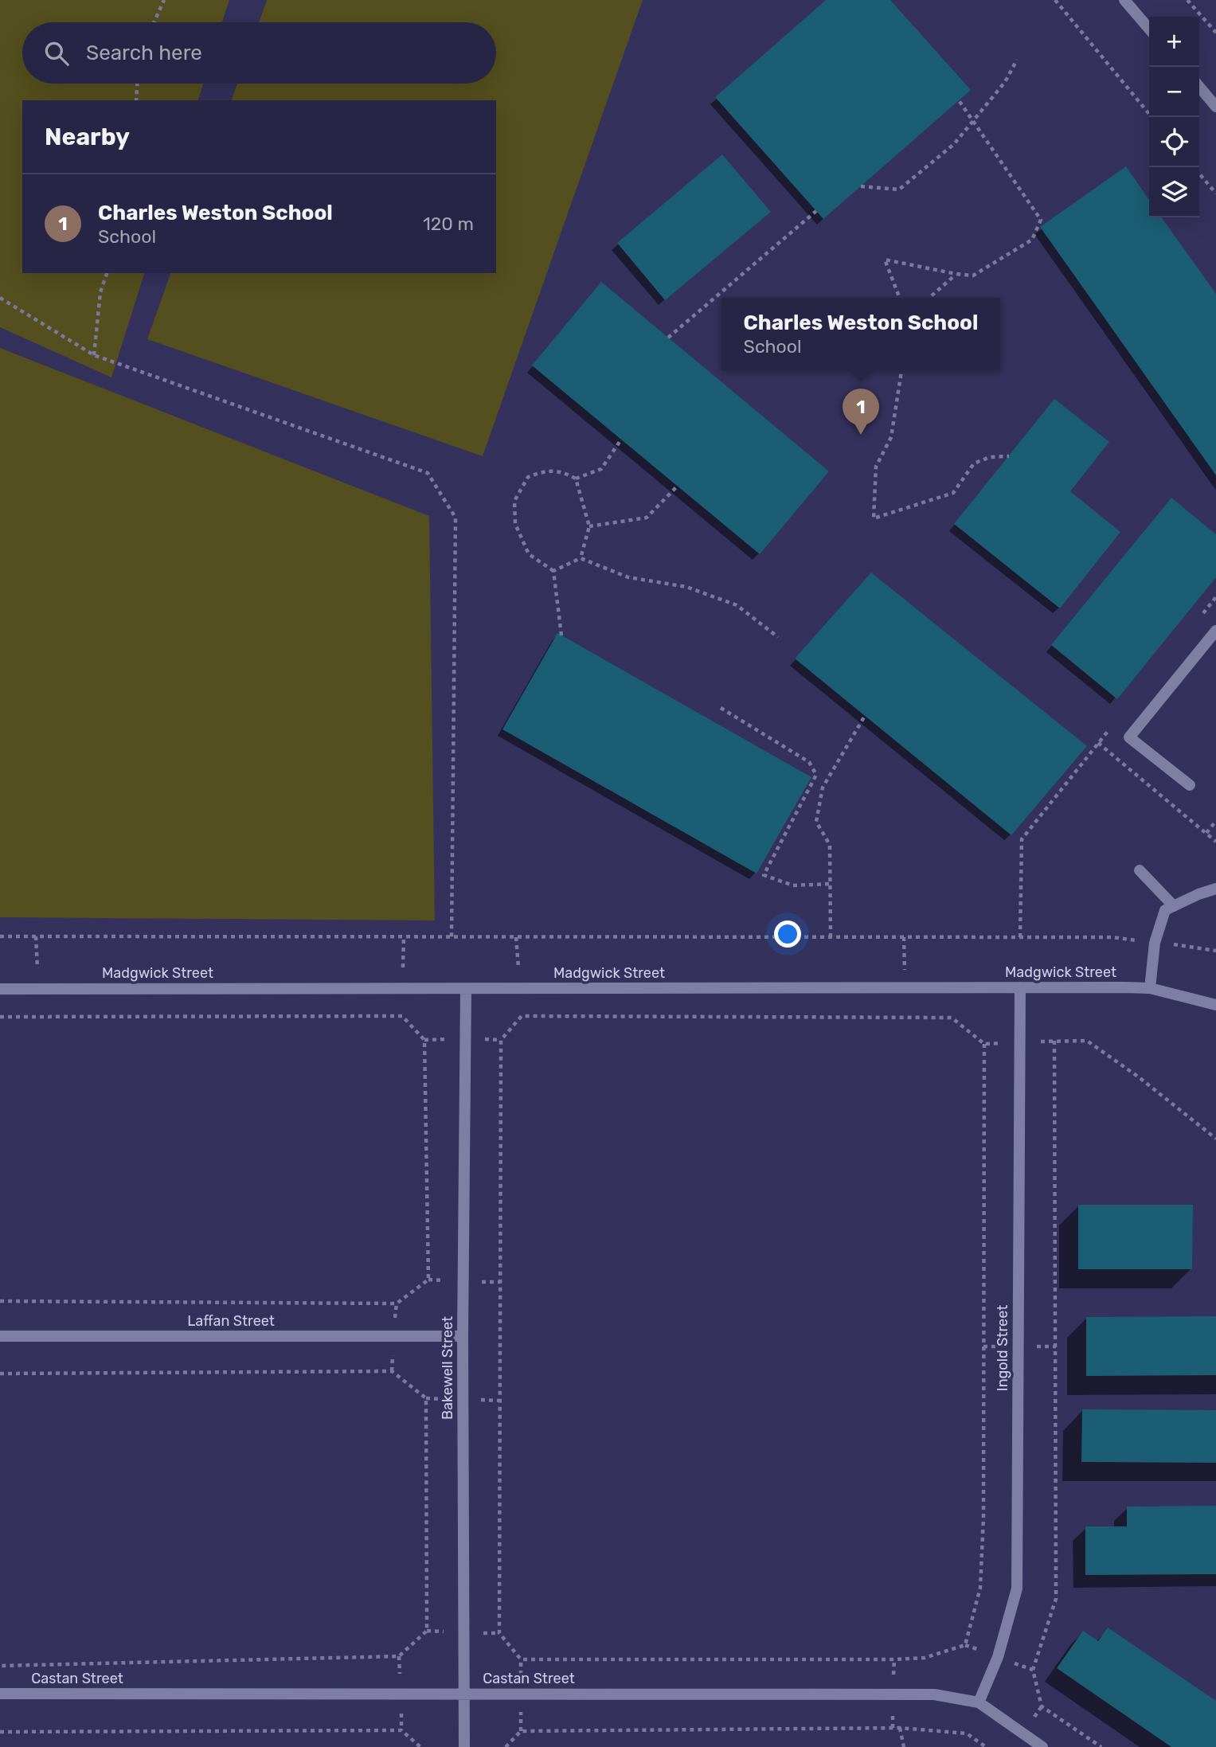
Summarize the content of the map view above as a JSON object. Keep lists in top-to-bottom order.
{
  "streets": {
    "street": [
      "Madgwick Street",
      "Laffan Street",
      "Ingold Street",
      "Bakewell Street",
      "Castan Street"
    ]
  },
  "crossings": [
    ["Madgwick Street", "Ingold Street"],
    ["Madgwick Street", "Bakewell Street"],
    ["Laffan Street", "Bakewell Street"],
    ["Ingold Street", "Castan Street"],
    ["Bakewell Street", "Castan Street"]
  ],
  "page": {
    "map_buttons": ["+", "−"],
    "search": "Search here",
    "heading": "Nearby",
    "list": [
      {
        "mark": "1",
        "name": "Charles Weston School",
        "note": "School",
        "value": "120 m"
      }
    ],
    "popup": ["Charles Weston School", "School"],
    "pins": "1"
  }
}
